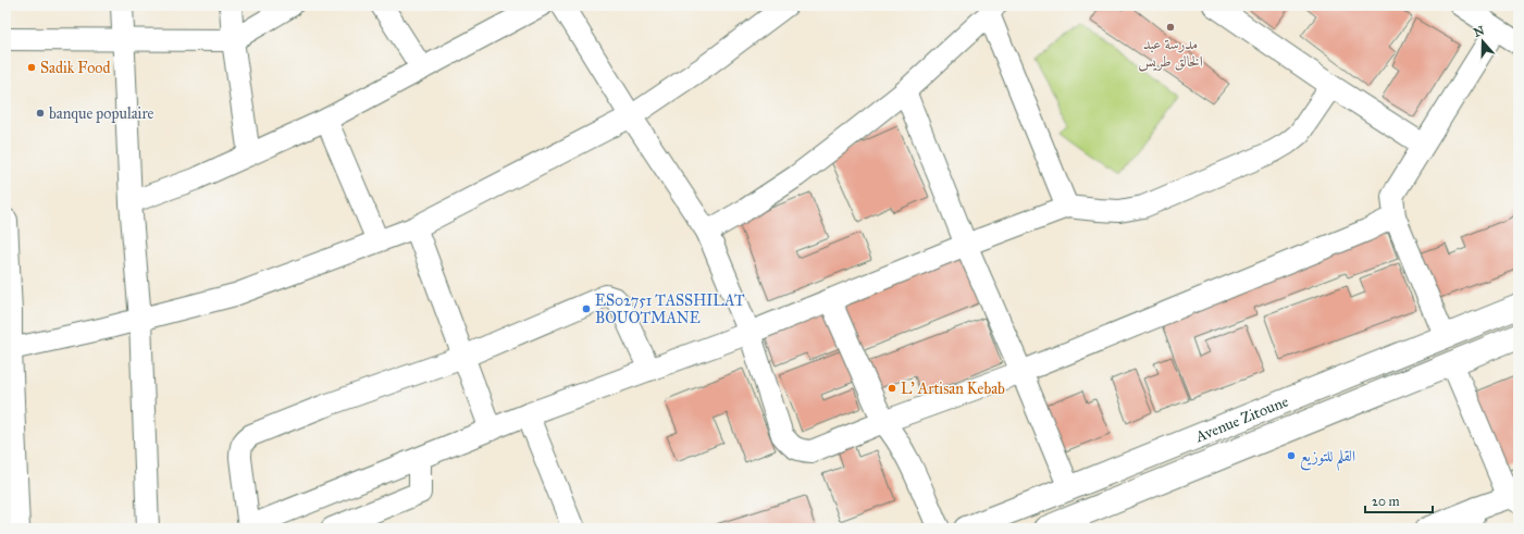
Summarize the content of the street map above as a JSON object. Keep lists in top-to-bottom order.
{
  "streets": {
    "main road": ["Avenue Zitoune"]
  },
  "places": [
    "مدرسة عبد الخالق طريس",
    "Sadik Food",
    "banque populaire",
    "ES02751 TASSHILAT BOUOTMANE",
    "L' Artisan Kebab",
    "القلم للتوزيع"
  ],
  "scale_bar": "20 m",
  "north": "top"
}
